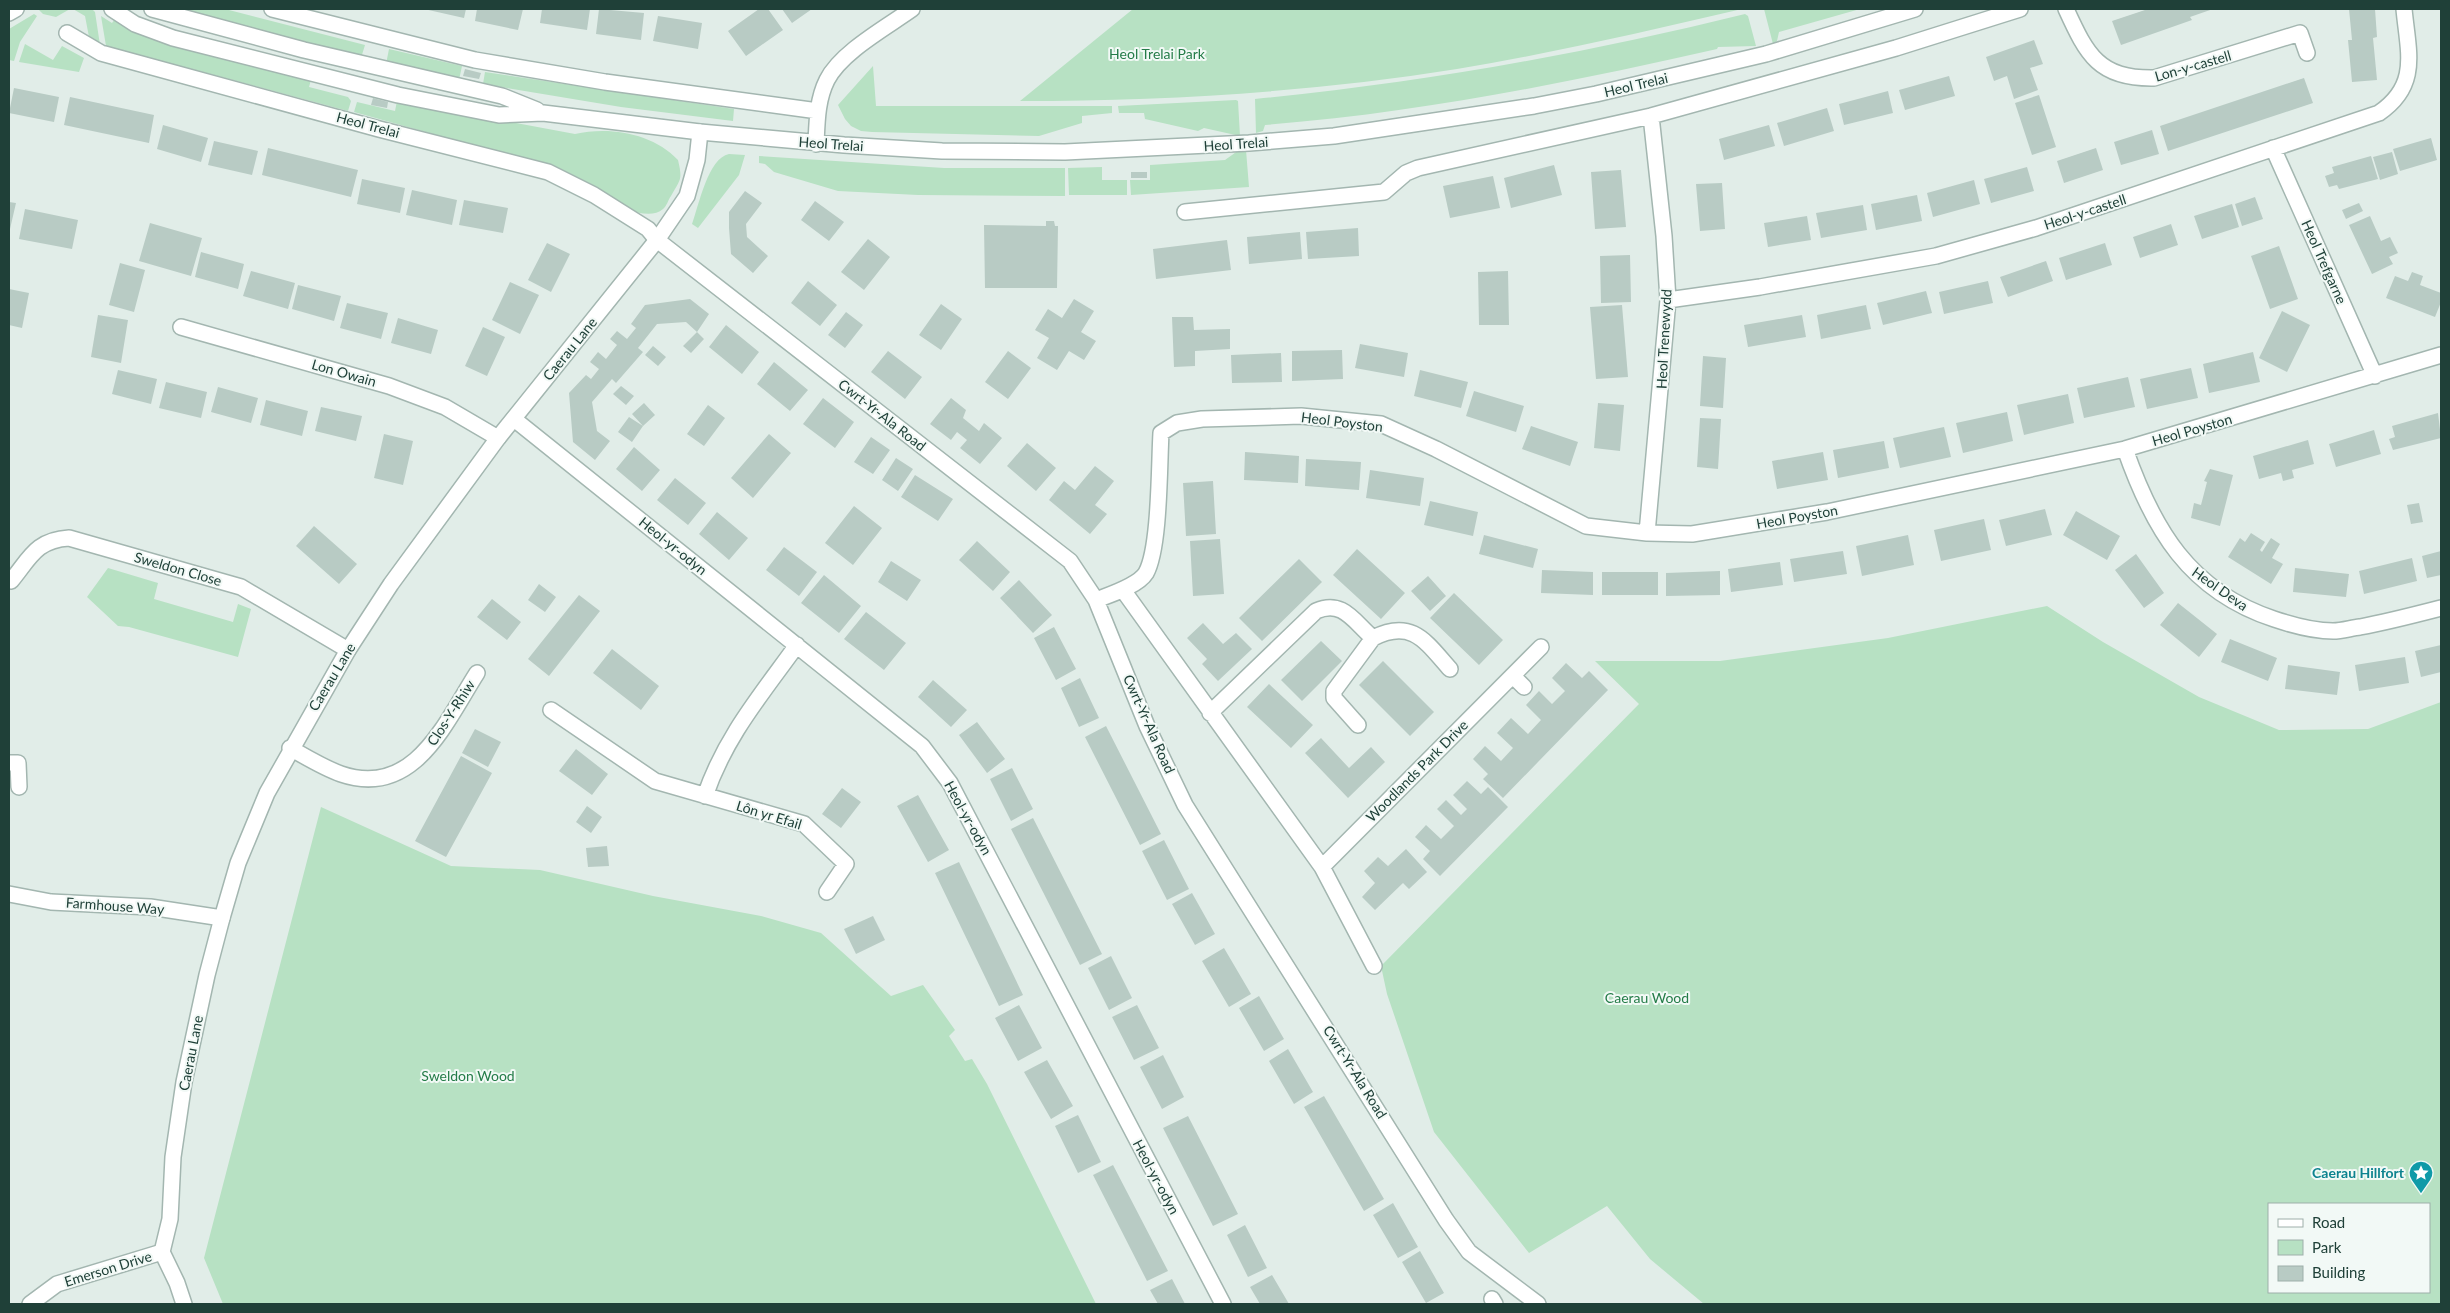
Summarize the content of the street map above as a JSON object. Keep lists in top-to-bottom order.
{
  "streets": {
    "street": [
      "Lon-y-castell",
      "Heol Trelai",
      "Heol-y-castell",
      "Heol Trefgarne",
      "Heol Trenewydd",
      "Caerau Lane",
      "Lon Owain",
      "Cwrt-Yr-Ala Road",
      "Heol Poyston",
      "Heol-yr-odyn",
      "Sweldon Close",
      "Heol Deva",
      "Clos-Y-Rhiw",
      "Woodlands Park Drive",
      "Lôn yr Efail",
      "Farmhouse Way",
      "Emerson Drive"
    ]
  },
  "crossings": [
    ["Heol Trelai", "Caerau Lane"],
    ["Heol Trelai", "Cwrt-Yr-Ala Road"],
    ["Heol-y-castell", "Heol Trefgarne"],
    ["Heol-y-castell", "Heol Trenewydd"],
    ["Heol Trefgarne", "Heol Poyston"],
    ["Heol Trenewydd", "Heol Poyston"],
    ["Caerau Lane", "Lon Owain"],
    ["Caerau Lane", "Cwrt-Yr-Ala Road"],
    ["Caerau Lane", "Heol-yr-odyn"],
    ["Caerau Lane", "Sweldon Close"],
    ["Caerau Lane", "Clos-Y-Rhiw"],
    ["Caerau Lane", "Farmhouse Way"],
    ["Caerau Lane", "Emerson Drive"],
    ["Heol Poyston", "Heol Deva"]
  ],
  "parks": ["Heol Trelai Park", "Caerau Wood", "Sweldon Wood"],
  "places": {
    "place": ["Caerau Hillfort"]
  },
  "legend": ["Road", "Park", "Building"]
}
